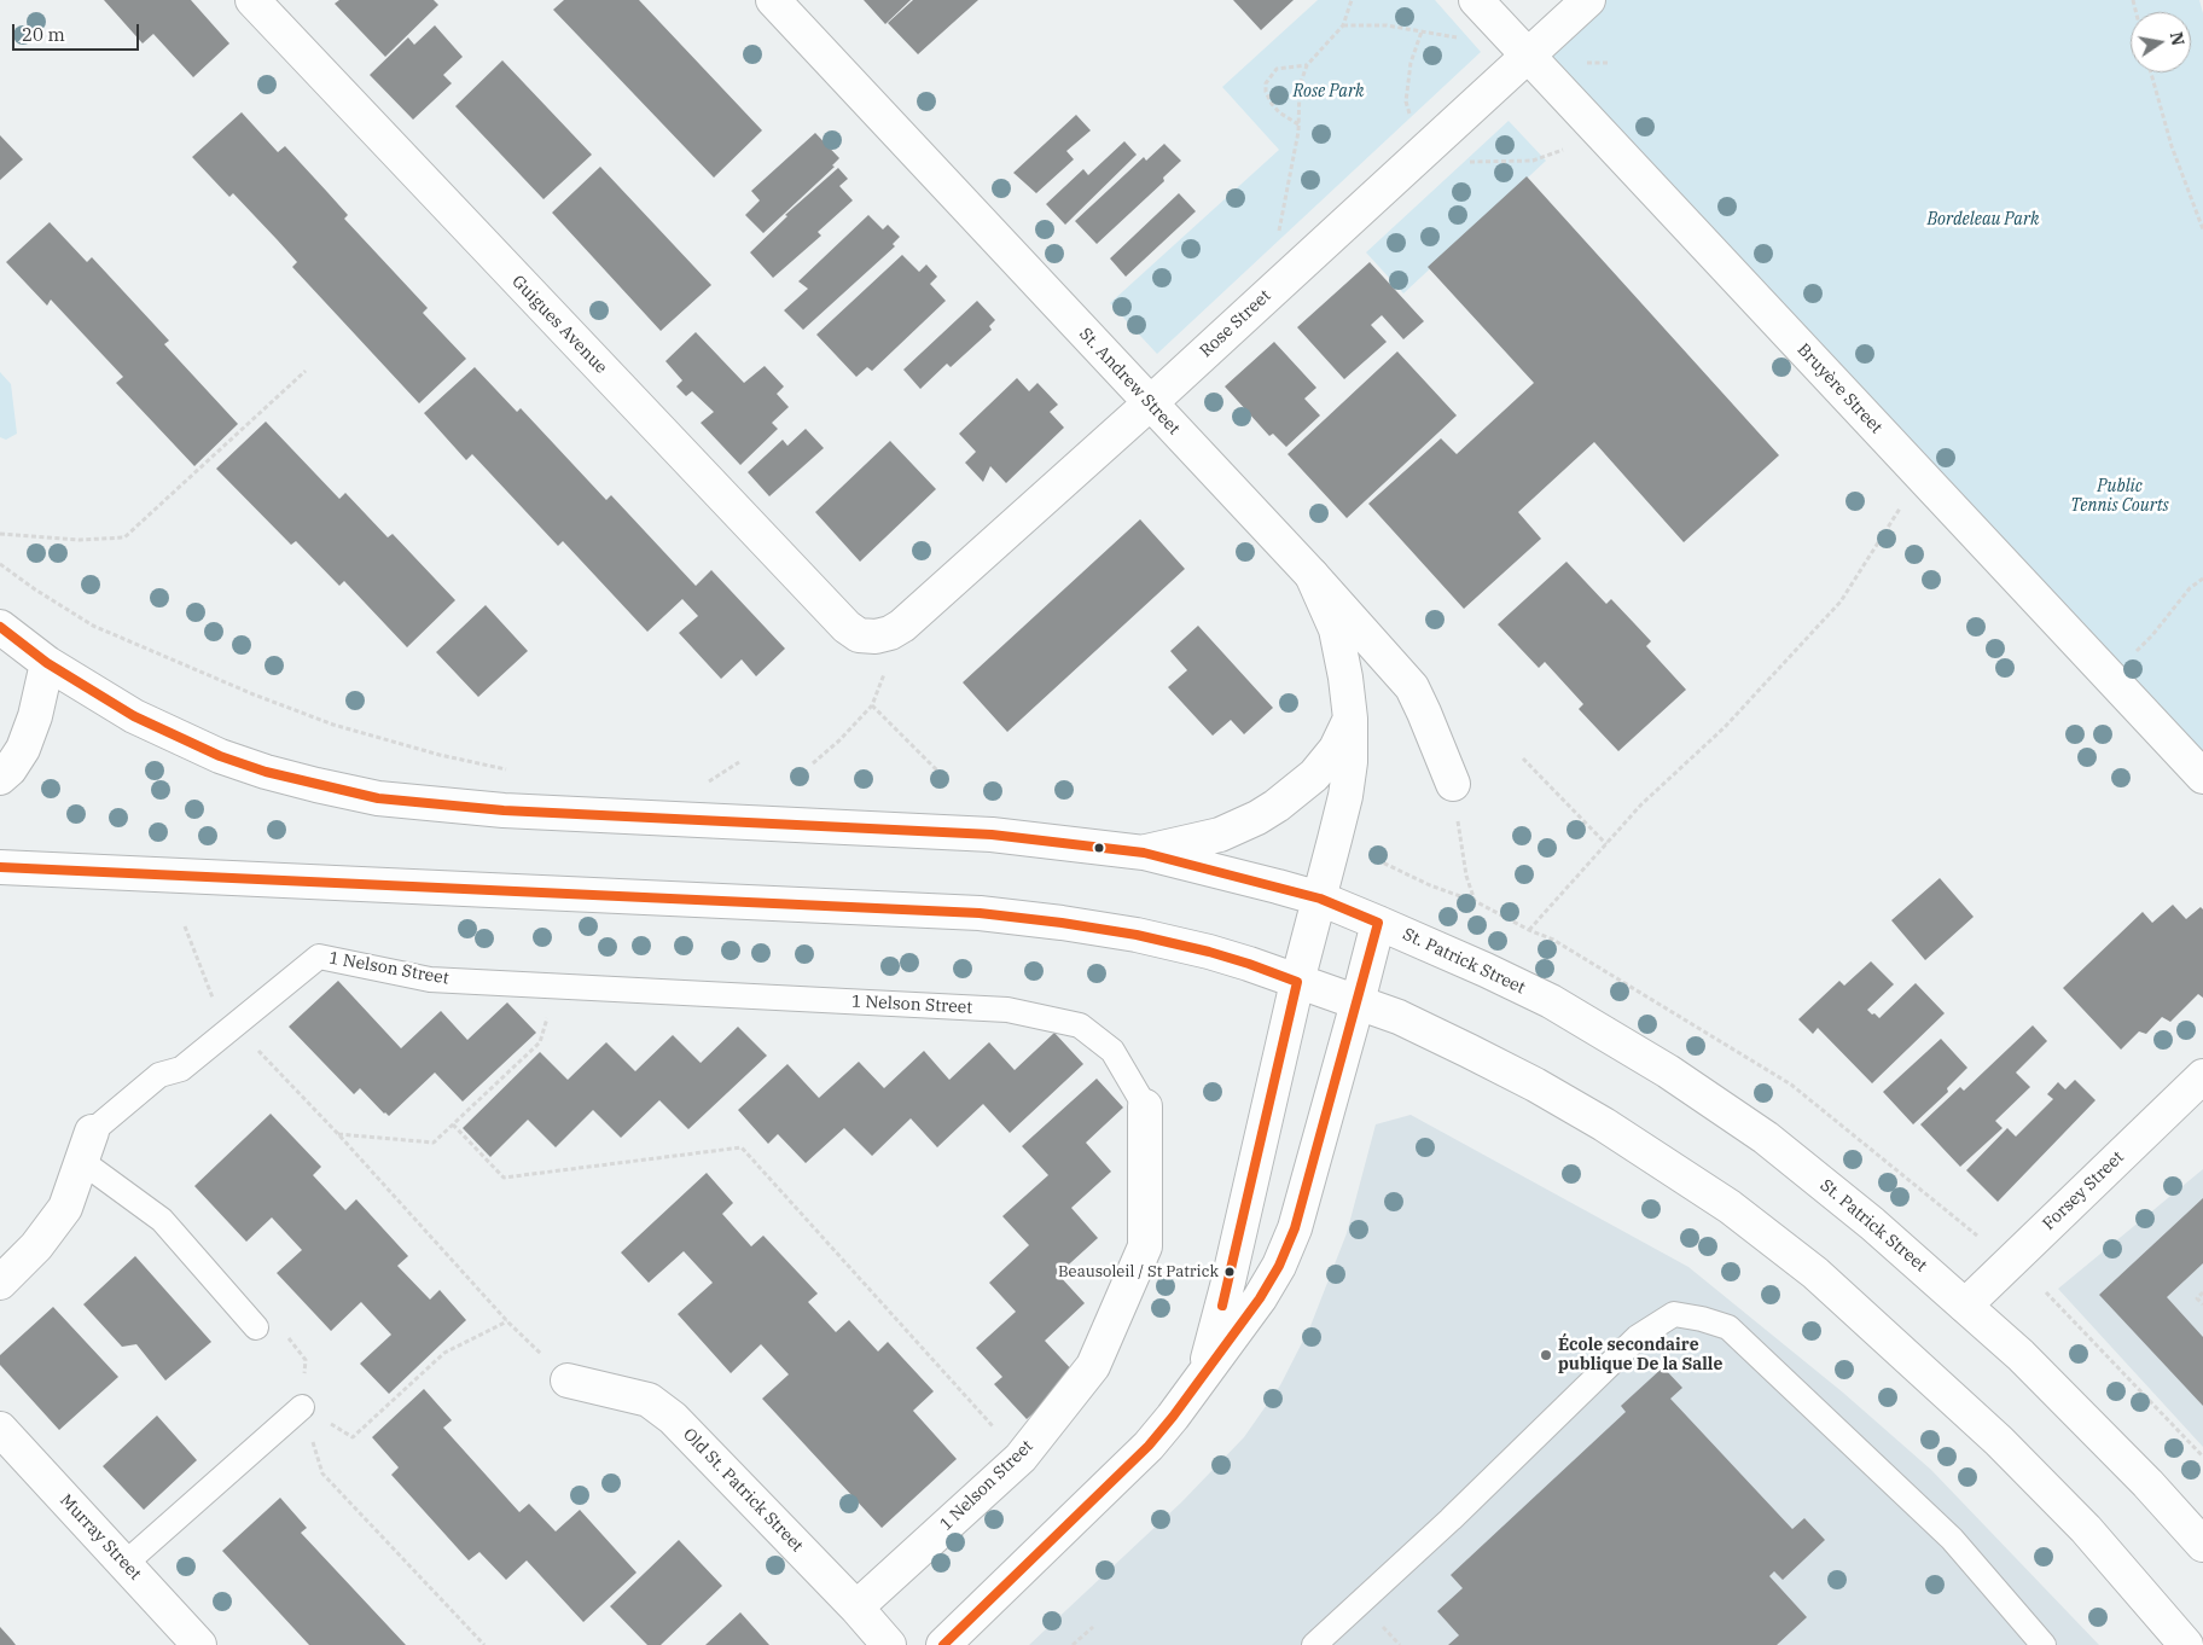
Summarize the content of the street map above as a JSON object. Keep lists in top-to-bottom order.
{
  "streets": {
    "street": [
      "Rose Street",
      "Guigues Avenue",
      "St. Andrew Street",
      "Bruyère Street",
      "St. Patrick Street",
      "1 Nelson Street",
      "Forsey Street",
      "Old St. Patrick Street",
      "Murray Street"
    ]
  },
  "crossings": [
    ["Rose Street", "Guigues Avenue"],
    ["Rose Street", "St. Andrew Street"],
    ["Rose Street", "Bruyère Street"],
    ["St. Patrick Street", "Forsey Street"],
    ["1 Nelson Street", "Old St. Patrick Street"]
  ],
  "parks": ["Rose Park", "Bordeleau Park", "Public Tennis Courts"],
  "places": ["Beausoleil / St Patrick", "École secondaire publique De la Salle"],
  "scale_bar": "20 m",
  "north": "right"
}
